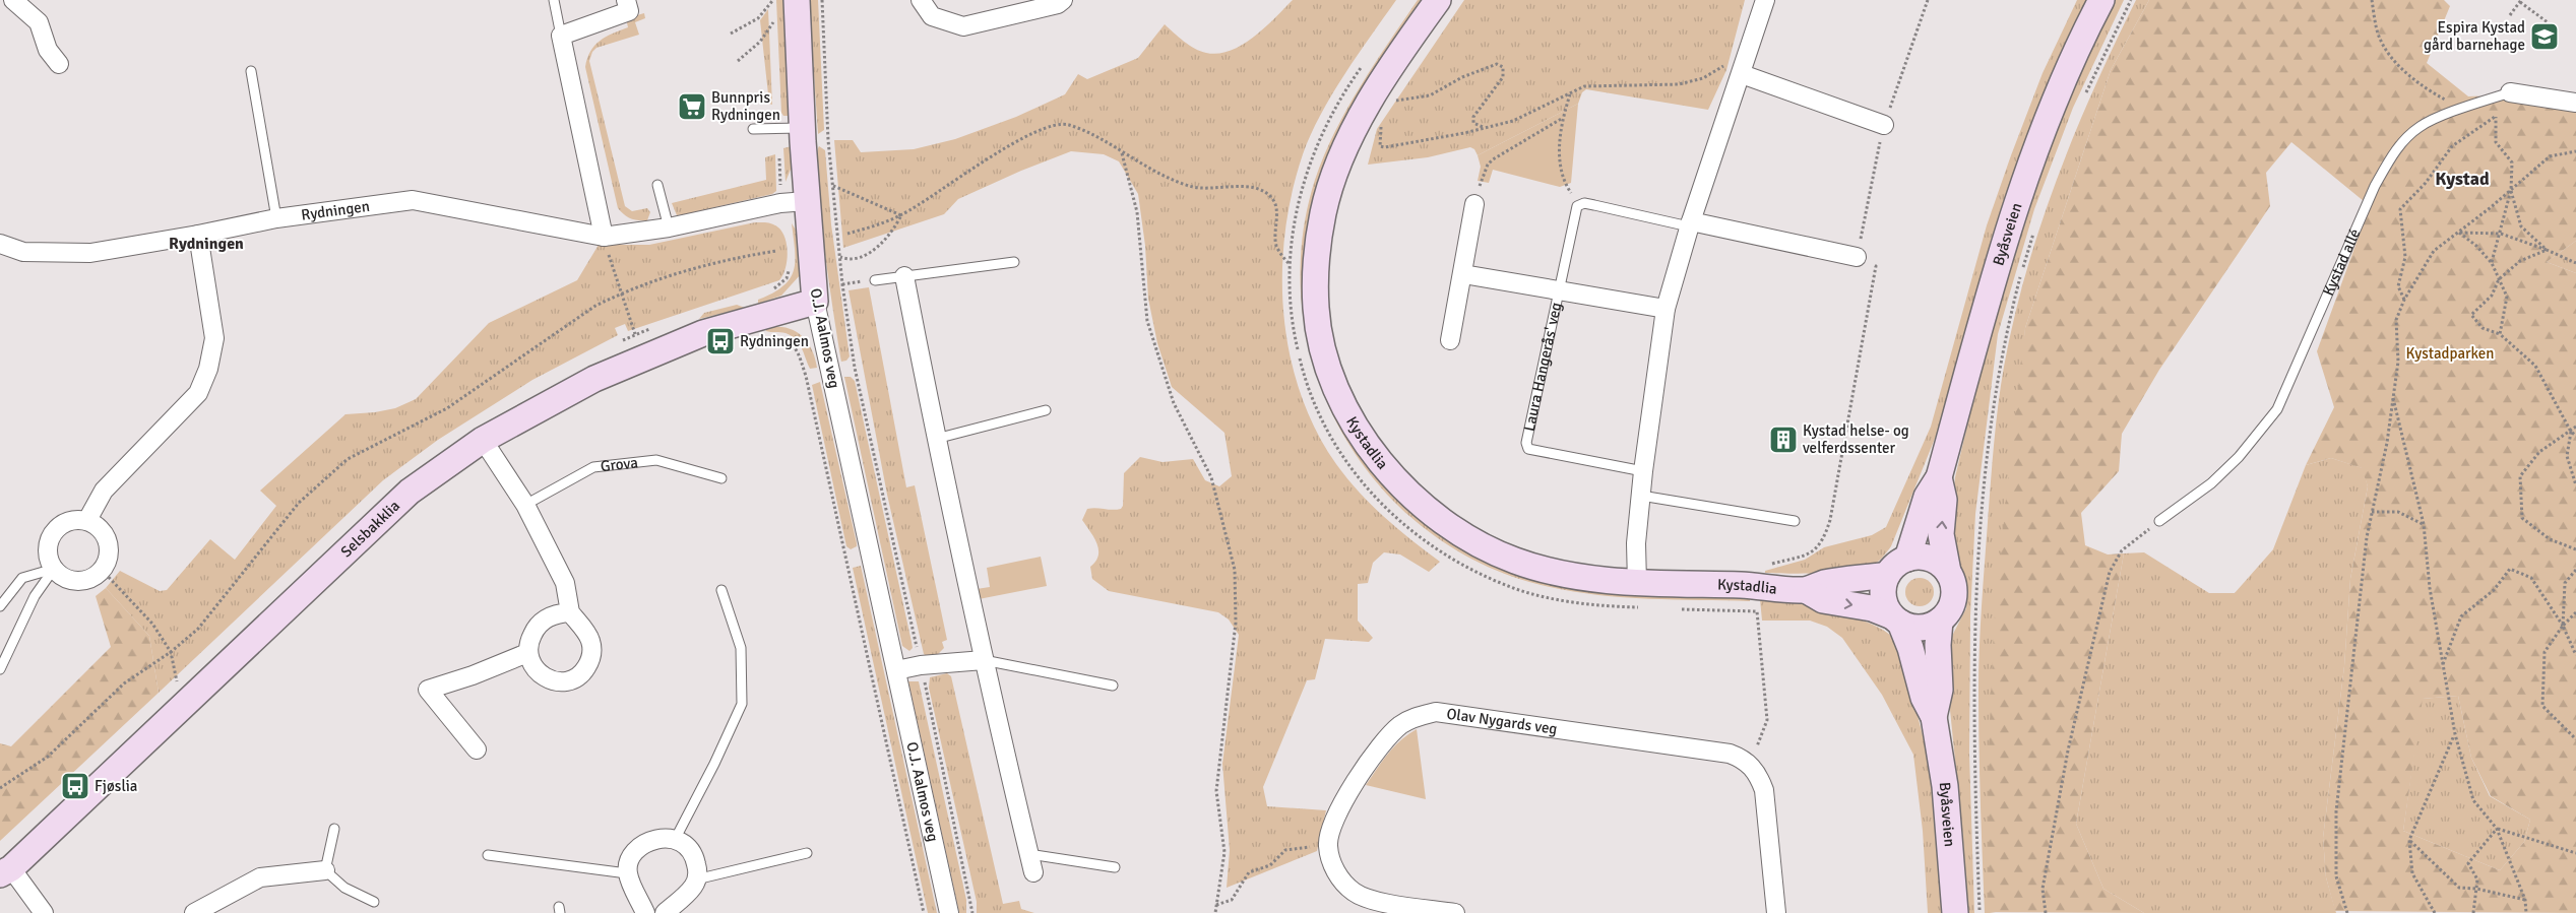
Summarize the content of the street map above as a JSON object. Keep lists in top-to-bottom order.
{
  "streets": {
    "street": [
      "Rydningen",
      "Byåsveien",
      "Kystad allé",
      "O.J. Aalmos veg",
      "Laura Hangerås' veg",
      "Kystadlia",
      "Selsbakklia",
      "Olav Nygards veg"
    ],
    "lane": ["Grova"]
  },
  "crossings": [
    ["Rydningen", "O.J. Aalmos veg"],
    ["Byåsveien", "Kystadlia"],
    ["O.J. Aalmos veg", "Selsbakklia"]
  ],
  "districts": ["Kystad", "Rydningen"],
  "parks": ["Kystadparken"],
  "places": {
    "school or university": ["Espira Kystad gård barnehage"],
    "supermarket": ["Bunnpris Rydningen"],
    "bus stop": ["Rydningen", "Fjøslia"],
    "building": ["Kystad helse- og velferdssenter"]
  }
}
